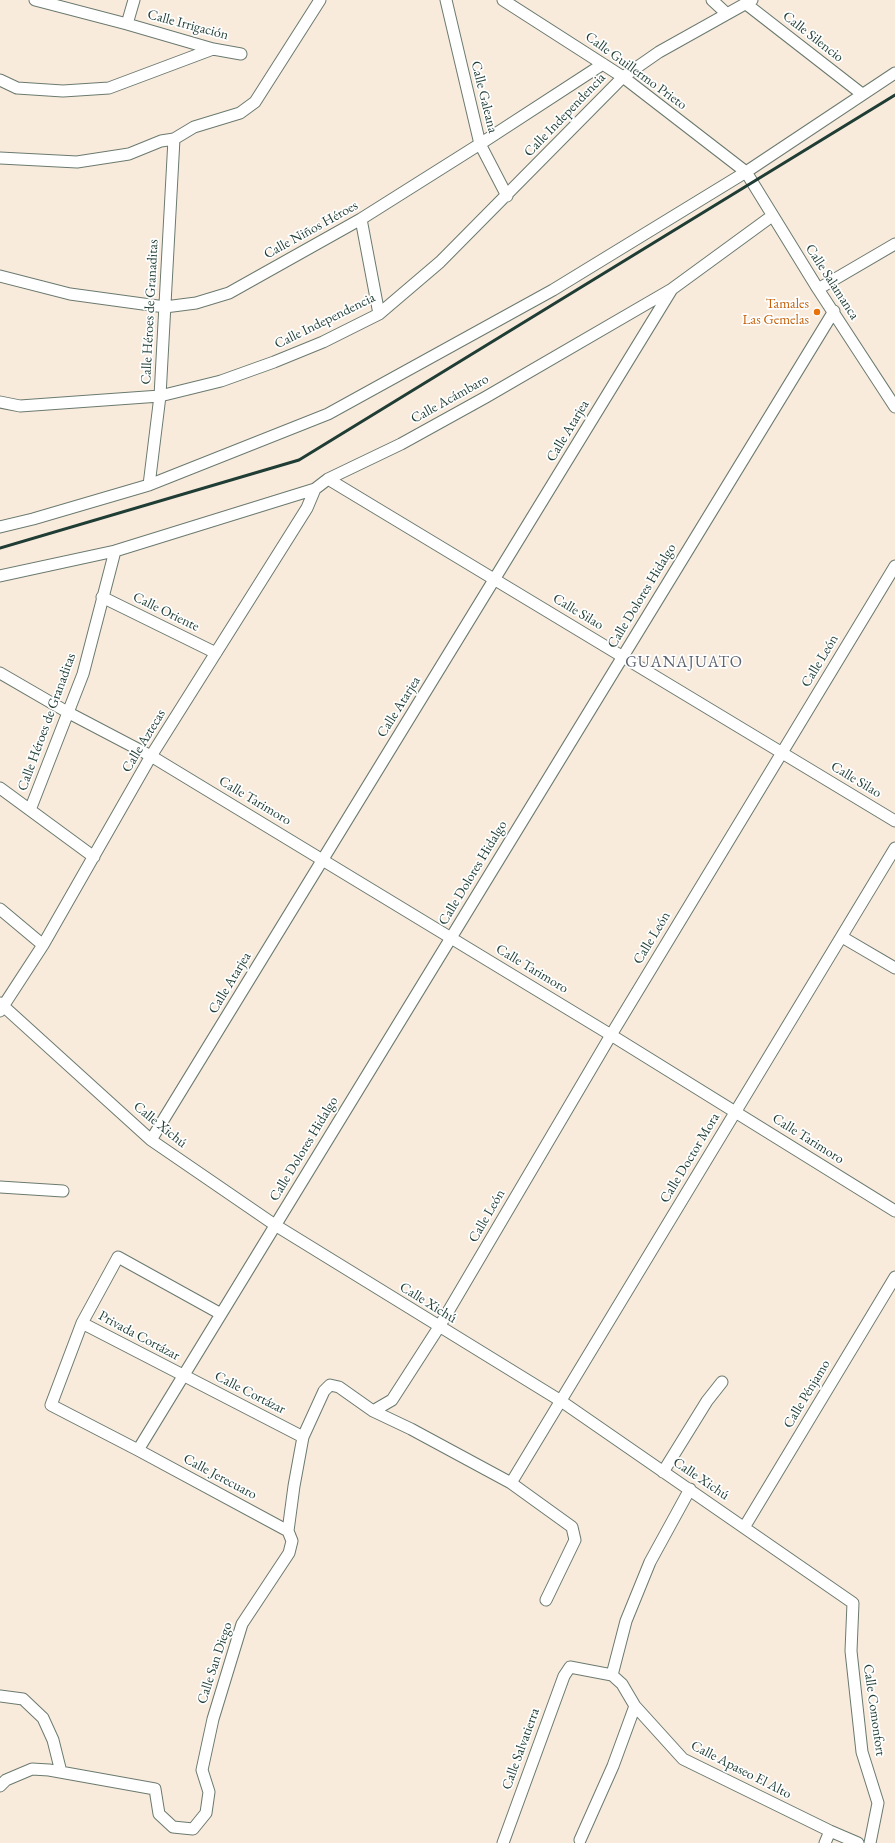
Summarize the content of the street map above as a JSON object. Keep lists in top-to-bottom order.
{
  "streets": {
    "street": [
      "Calle Irrigación",
      "Calle Silencio",
      "Calle Guillermo Prieto",
      "Calle Galeana",
      "Calle Independencia",
      "Calle Niños Héroes",
      "Calle Salamanca",
      "Calle Héroes de Granaditas",
      "Calle Acámbaro",
      "Calle Atarjea",
      "Calle Dolores Hidalgo",
      "Calle Oriente",
      "Calle Silao",
      "Calle León",
      "Calle Aztecas",
      "Calle Tarimoro",
      "Calle Xichú",
      "Calle Doctor Mora",
      "Privada Cortázar",
      "Calle Cortázar",
      "Calle Pénjamo",
      "Calle Jerecuaro",
      "Calle San Diego",
      "Calle Comonfort",
      "Calle Salvatierra",
      "Calle Apaseo El Alto"
    ]
  },
  "crossings": [
    ["Calle Silencio", "Calle Independencia"],
    ["Calle Guillermo Prieto", "Calle Independencia"],
    ["Calle Guillermo Prieto", "Calle Niños Héroes"],
    ["Calle Guillermo Prieto", "Calle Salamanca"],
    ["Calle Galeana", "Calle Independencia"],
    ["Calle Galeana", "Calle Niños Héroes"],
    ["Calle Independencia", "Calle Héroes de Granaditas"],
    ["Calle Niños Héroes", "Calle Héroes de Granaditas"],
    ["Calle Salamanca", "Calle Acámbaro"],
    ["Calle Salamanca", "Calle Dolores Hidalgo"],
    ["Calle Héroes de Granaditas", "Calle Acámbaro"],
    ["Calle Héroes de Granaditas", "Calle Oriente"],
    ["Calle Héroes de Granaditas", "Calle Tarimoro"],
    ["Calle Acámbaro", "Calle Atarjea"],
    ["Calle Acámbaro", "Calle Silao"],
    ["Calle Acámbaro", "Calle Aztecas"],
    ["Calle Atarjea", "Calle Silao"],
    ["Calle Atarjea", "Calle Tarimoro"],
    ["Calle Atarjea", "Calle Xichú"],
    ["Calle Dolores Hidalgo", "Calle Silao"],
    ["Calle Dolores Hidalgo", "Calle Tarimoro"],
    ["Calle Dolores Hidalgo", "Calle Xichú"],
    ["Calle Dolores Hidalgo", "Privada Cortázar"],
    ["Calle Dolores Hidalgo", "Calle Cortázar"],
    ["Calle Dolores Hidalgo", "Calle Jerecuaro"],
    ["Calle Oriente", "Calle Aztecas"],
    ["Calle Silao", "Calle León"],
    ["Calle León", "Calle Tarimoro"],
    ["Calle León", "Calle Xichú"],
    ["Calle León", "Calle San Diego"],
    ["Calle Aztecas", "Calle Tarimoro"],
    ["Calle Aztecas", "Calle Xichú"],
    ["Calle Tarimoro", "Calle Doctor Mora"],
    ["Calle Xichú", "Calle Doctor Mora"],
    ["Calle Xichú", "Calle Pénjamo"],
    ["Calle Xichú", "Calle Comonfort"],
    ["Privada Cortázar", "Calle Cortázar"],
    ["Privada Cortázar", "Calle Jerecuaro"],
    ["Calle Cortázar", "Calle San Diego"],
    ["Calle Jerecuaro", "Calle San Diego"],
    ["Calle Salvatierra", "Calle Apaseo El Alto"]
  ],
  "districts": ["GUANAJUATO"],
  "places": ["Tamales Las Gemelas"]
}
